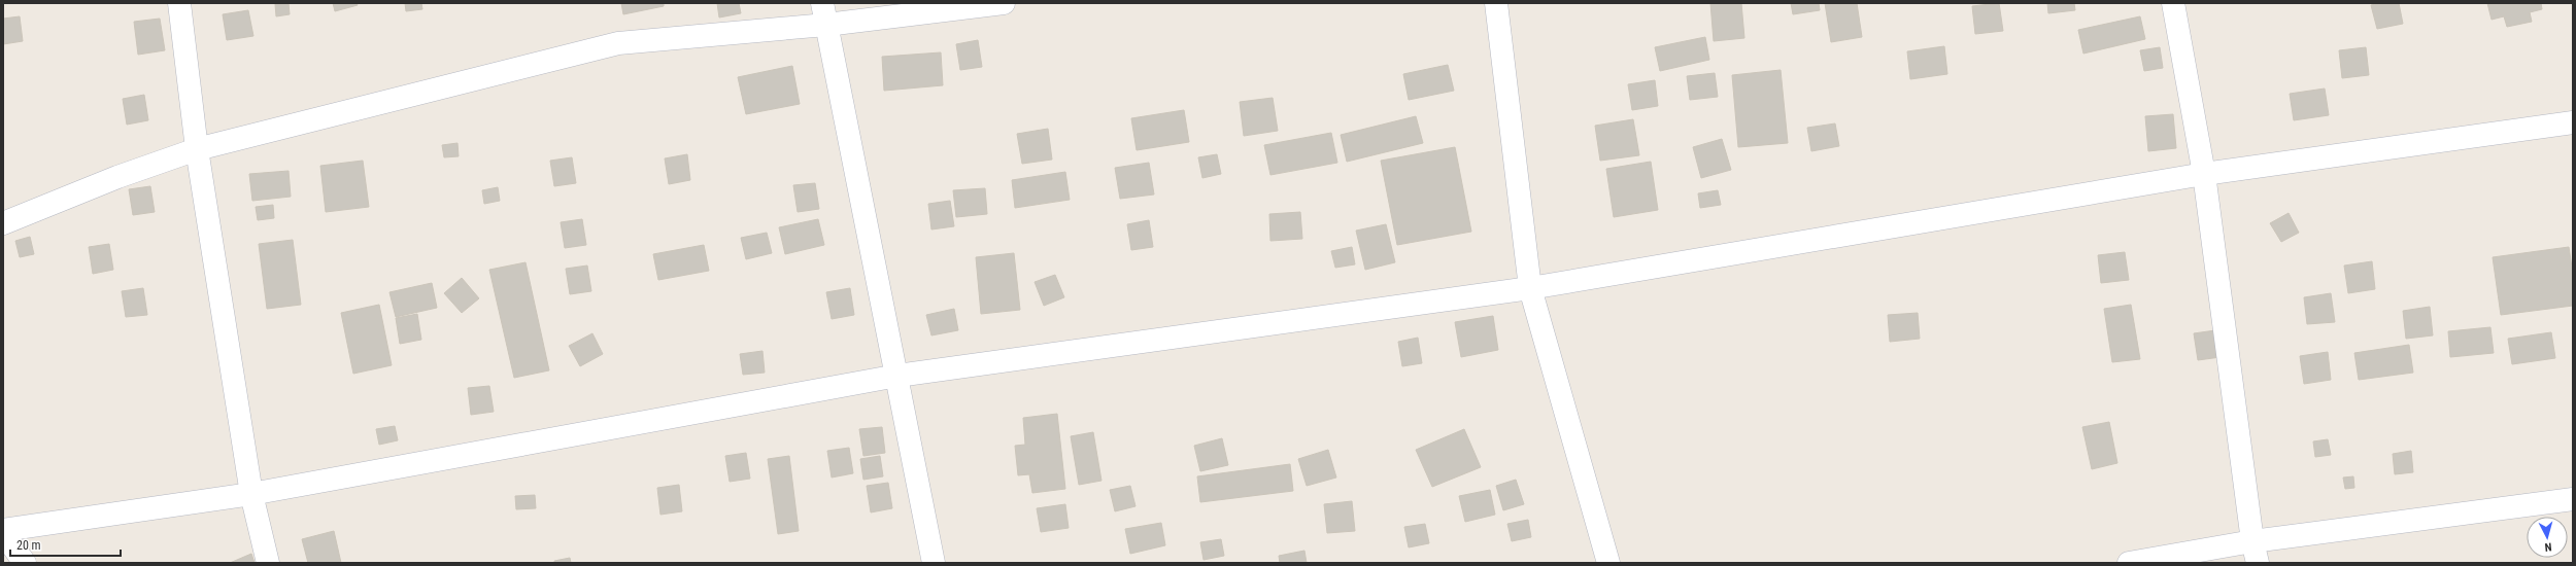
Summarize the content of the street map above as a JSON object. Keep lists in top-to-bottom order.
{
  "scale_bar": "20 m",
  "north": "bottom"
}
